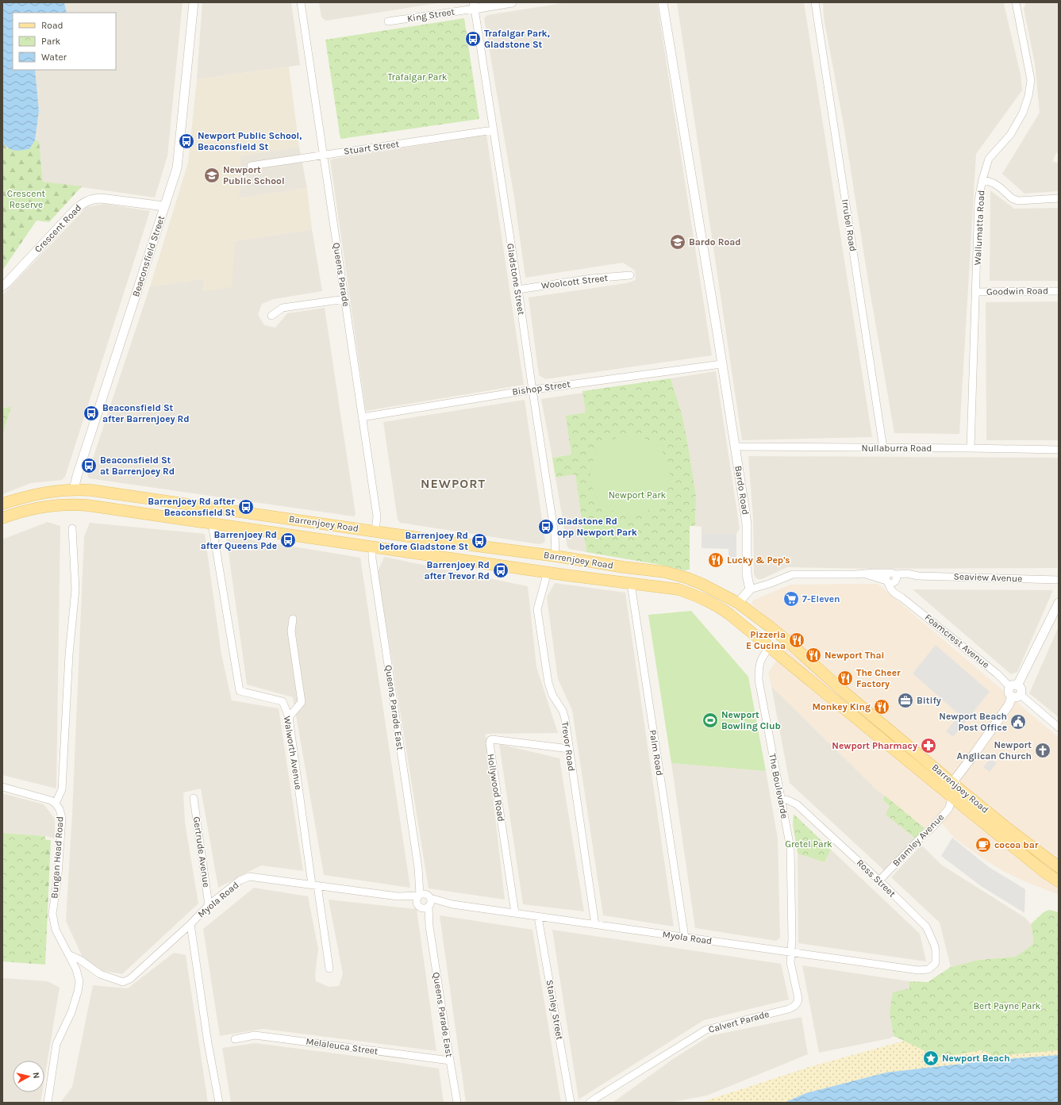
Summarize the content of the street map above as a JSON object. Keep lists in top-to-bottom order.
{
  "streets": {
    "main road": [
      "Beaconsfield Street",
      "Queens Parade",
      "Barrenjoey Road",
      "Palm Road"
    ],
    "street": [
      "King Street",
      "Stuart Street",
      "Irrubel Road",
      "Wallumatta Road",
      "Crescent Road",
      "Gladstone Street",
      "Woolcott Street",
      "Goodwin Road",
      "Bishop Street",
      "Nullaburra Road",
      "Bardo Road",
      "Seaview Avenue",
      "Foamcrest Avenue",
      "Queens Parade East",
      "Trevor Road",
      "Walworth Avenue",
      "The Boulevarde",
      "Hollywood Road",
      "Bramley Avenue",
      "Gertrude Avenue",
      "Bungan Head Road",
      "Ross Street",
      "Myola Road",
      "Stanley Street",
      "Calvert Parade",
      "Melaleuca Street"
    ]
  },
  "crossings": [
    ["King Street", "Gladstone Street"],
    ["Stuart Street", "Queens Parade"],
    ["Stuart Street", "Gladstone Street"],
    ["Irrubel Road", "Nullaburra Road"],
    ["Wallumatta Road", "Goodwin Road"],
    ["Wallumatta Road", "Nullaburra Road"],
    ["Crescent Road", "Beaconsfield Street"],
    ["Beaconsfield Street", "Barrenjoey Road"],
    ["Queens Parade", "Bishop Street"],
    ["Queens Parade", "Barrenjoey Road"],
    ["Queens Parade", "Queens Parade East"],
    ["Gladstone Street", "Woolcott Street"],
    ["Gladstone Street", "Bishop Street"],
    ["Gladstone Street", "Barrenjoey Road"],
    ["Bishop Street", "Bardo Road"],
    ["Nullaburra Road", "Bardo Road"],
    ["Bardo Road", "Seaview Avenue"],
    ["Barrenjoey Road", "Queens Parade East"],
    ["Barrenjoey Road", "Trevor Road"],
    ["Barrenjoey Road", "Walworth Avenue"],
    ["Barrenjoey Road", "Palm Road"],
    ["Barrenjoey Road", "The Boulevarde"],
    ["Barrenjoey Road", "Bramley Avenue"],
    ["Seaview Avenue", "Foamcrest Avenue"],
    ["Queens Parade East", "Myola Road"],
    ["Queens Parade East", "Melaleuca Street"],
    ["Trevor Road", "Hollywood Road"],
    ["Trevor Road", "Myola Road"],
    ["Walworth Avenue", "Myola Road"],
    ["Palm Road", "Myola Road"],
    ["The Boulevarde", "Ross Street"],
    ["The Boulevarde", "Myola Road"],
    ["The Boulevarde", "Calvert Parade"],
    ["Hollywood Road", "Myola Road"],
    ["Bramley Avenue", "Ross Street"],
    ["Gertrude Avenue", "Myola Road"],
    ["Bungan Head Road", "Myola Road"],
    ["Ross Street", "Myola Road"],
    ["Myola Road", "Stanley Street"],
    ["Myola Road", "Calvert Parade"]
  ],
  "districts": ["NEWPORT"],
  "parks": [
    "Trafalgar Park",
    "Crescent Reserve",
    "Newport Park",
    "Gretel Park",
    "Bert Payne Park"
  ],
  "places": {
    "bus stop": [
      "Trafalgar Park, Gladstone St",
      "Newport Public School, Beaconsfield St",
      "Beaconsfield St after Barrenjoey Rd",
      "Beaconsfield St at Barrenjoey Rd",
      "Barrenjoey Rd after Beaconsfield St",
      "Gladstone Rd opp Newport Park",
      "Barrenjoey Rd after Queens Pde",
      "Barrenjoey Rd before Gladstone St",
      "Barrenjoey Rd after Trevor Rd"
    ],
    "school or university": ["Newport Public School", "Bardo Road"],
    "restaurant": [
      "Lucky & Pep's",
      "Pizzeria E Cucina",
      "Newport Thai",
      "The Cheer Factory",
      "Monkey King"
    ],
    "supermarket": ["7-Eleven"],
    "office": ["Bitify"],
    "sports": ["Newport Bowling Club"],
    "public building": ["Newport Beach Post Office"],
    "pharmacy": ["Newport Pharmacy"],
    "church": ["Newport Anglican Church"],
    "cafe": ["cocoa bar"],
    "place": ["Newport Beach"]
  },
  "legend": ["Road", "Park", "Water"],
  "north": "right"
}
